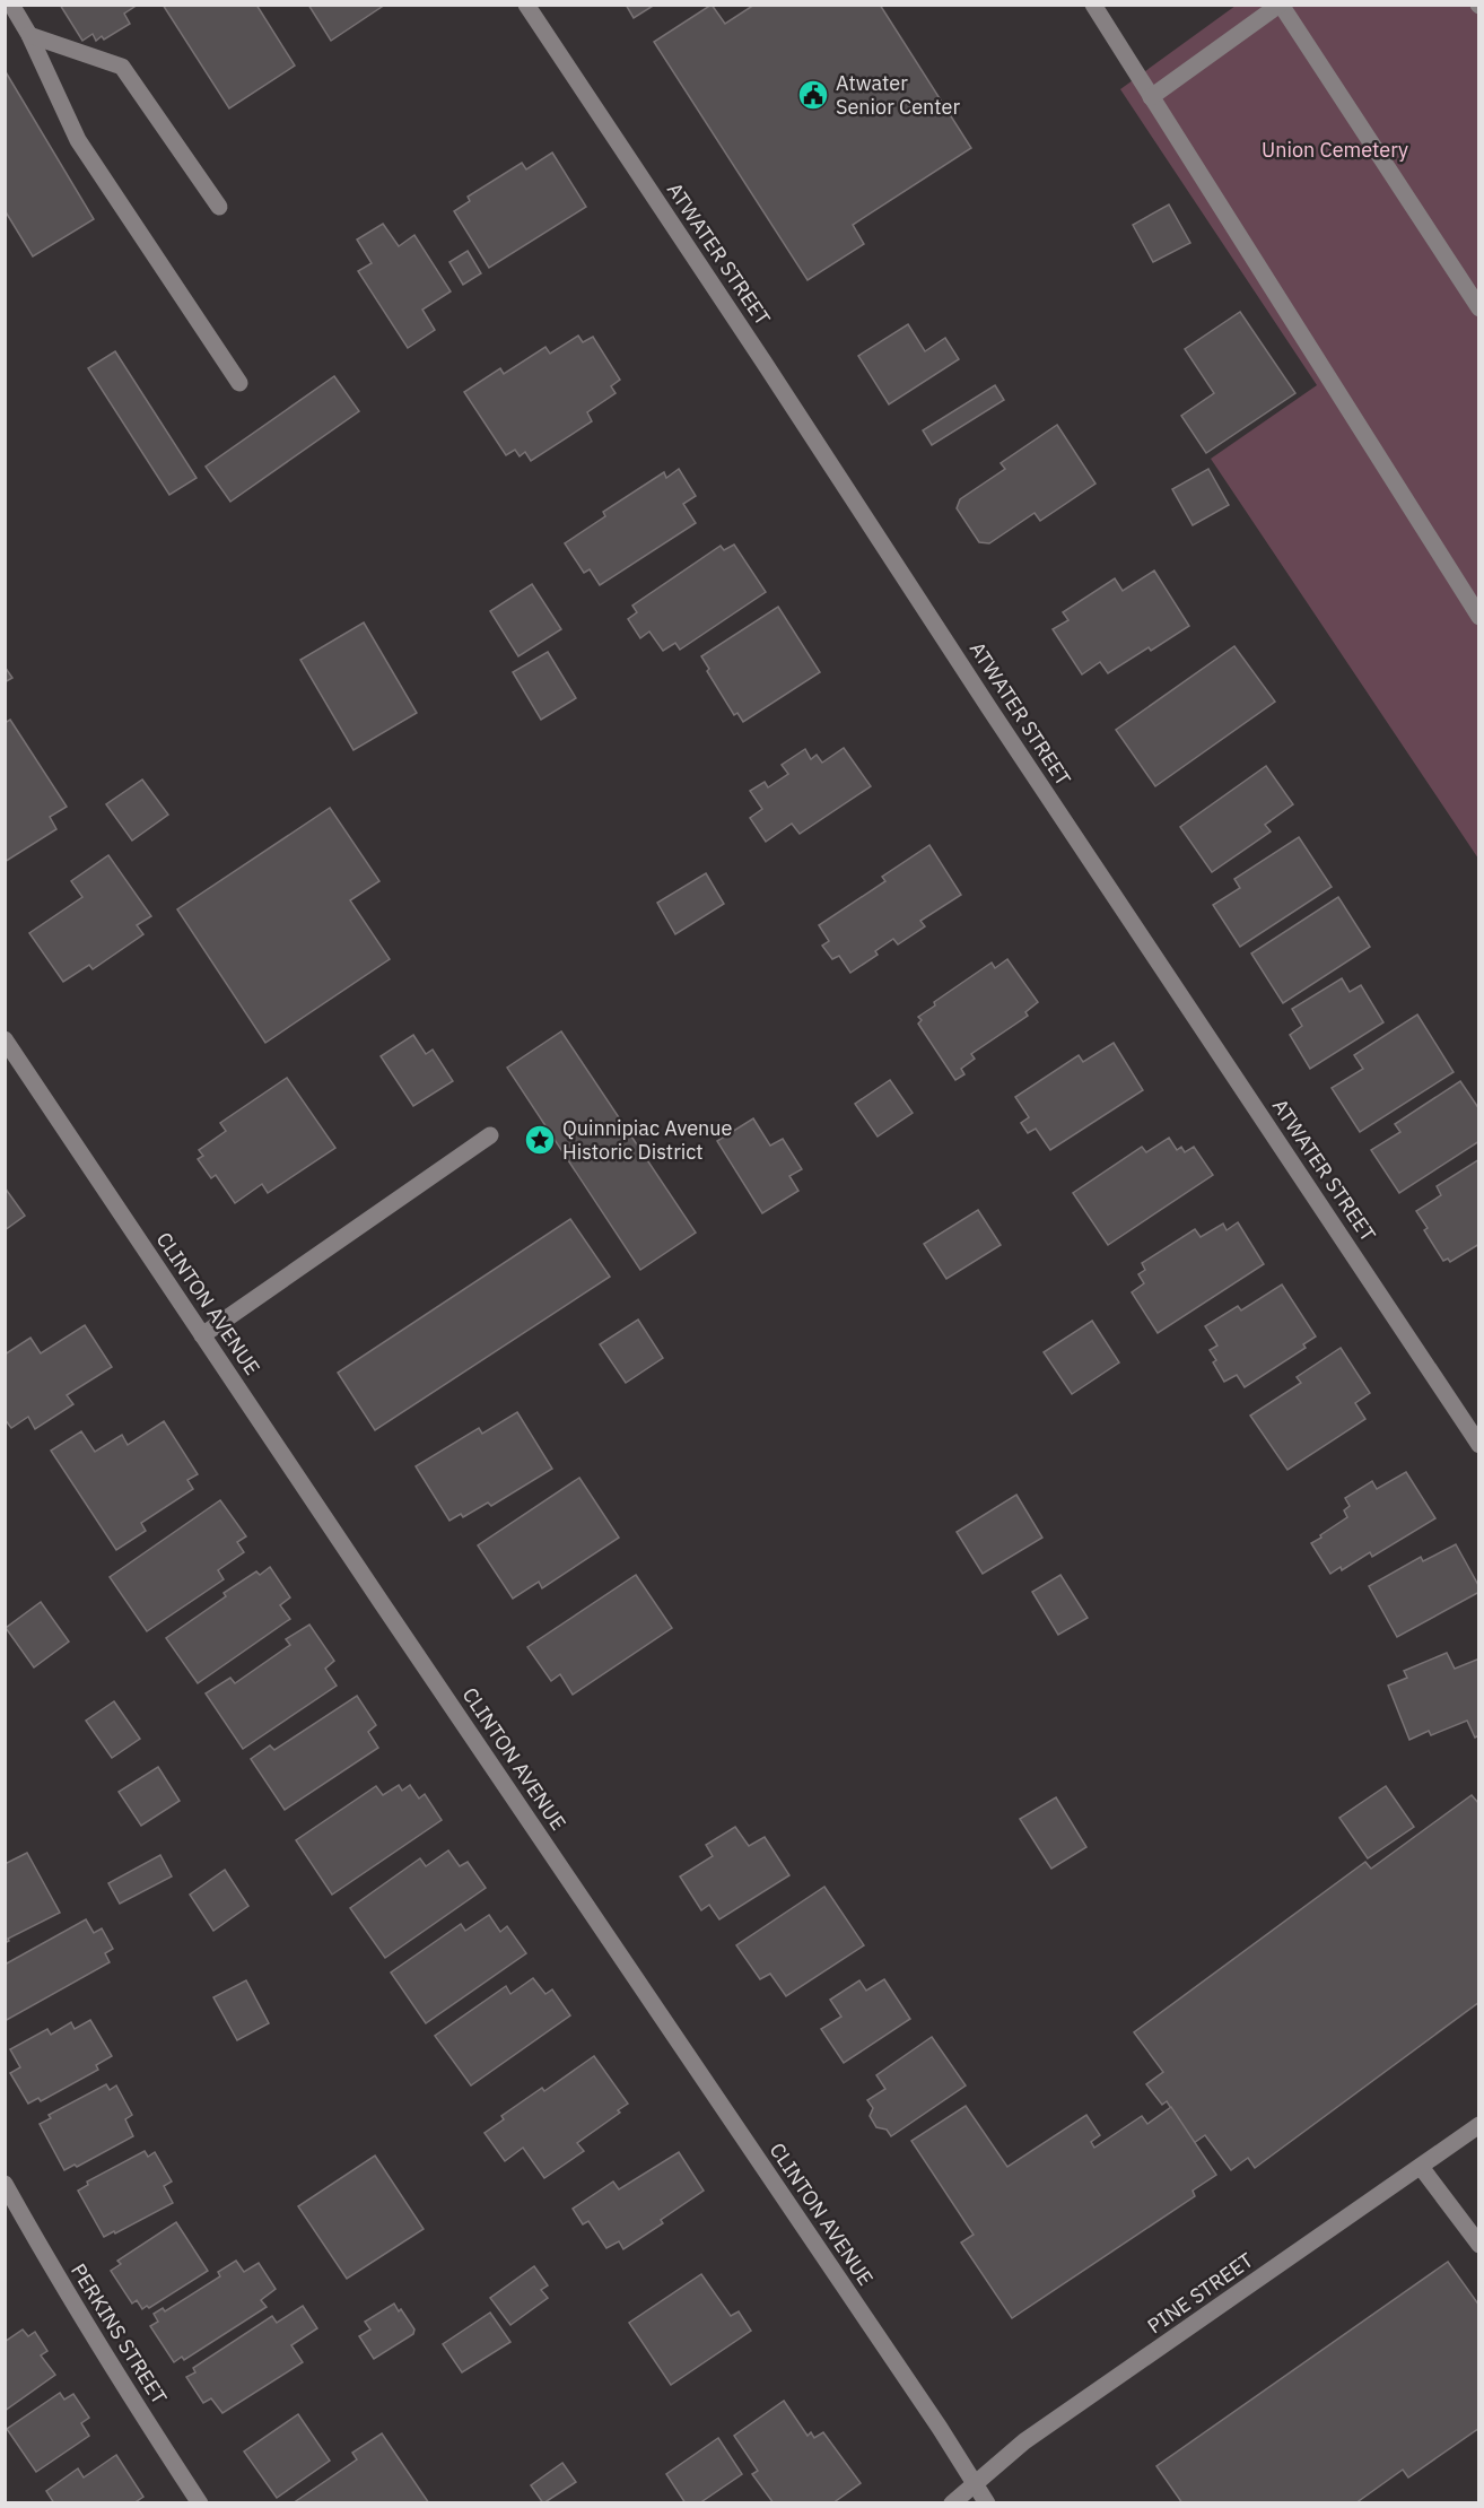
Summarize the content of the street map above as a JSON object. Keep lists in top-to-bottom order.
{
  "streets": {
    "street": [
      "ATWATER STREET",
      "CLINTON AVENUE",
      "PINE STREET",
      "PERKINS STREET"
    ]
  },
  "crossings": [
    ["CLINTON AVENUE", "PINE STREET"]
  ],
  "parks": ["Union Cemetery"],
  "places": {
    "public building": ["Atwater Senior Center"],
    "place": ["Quinnipiac Avenue Historic District"]
  }
}
